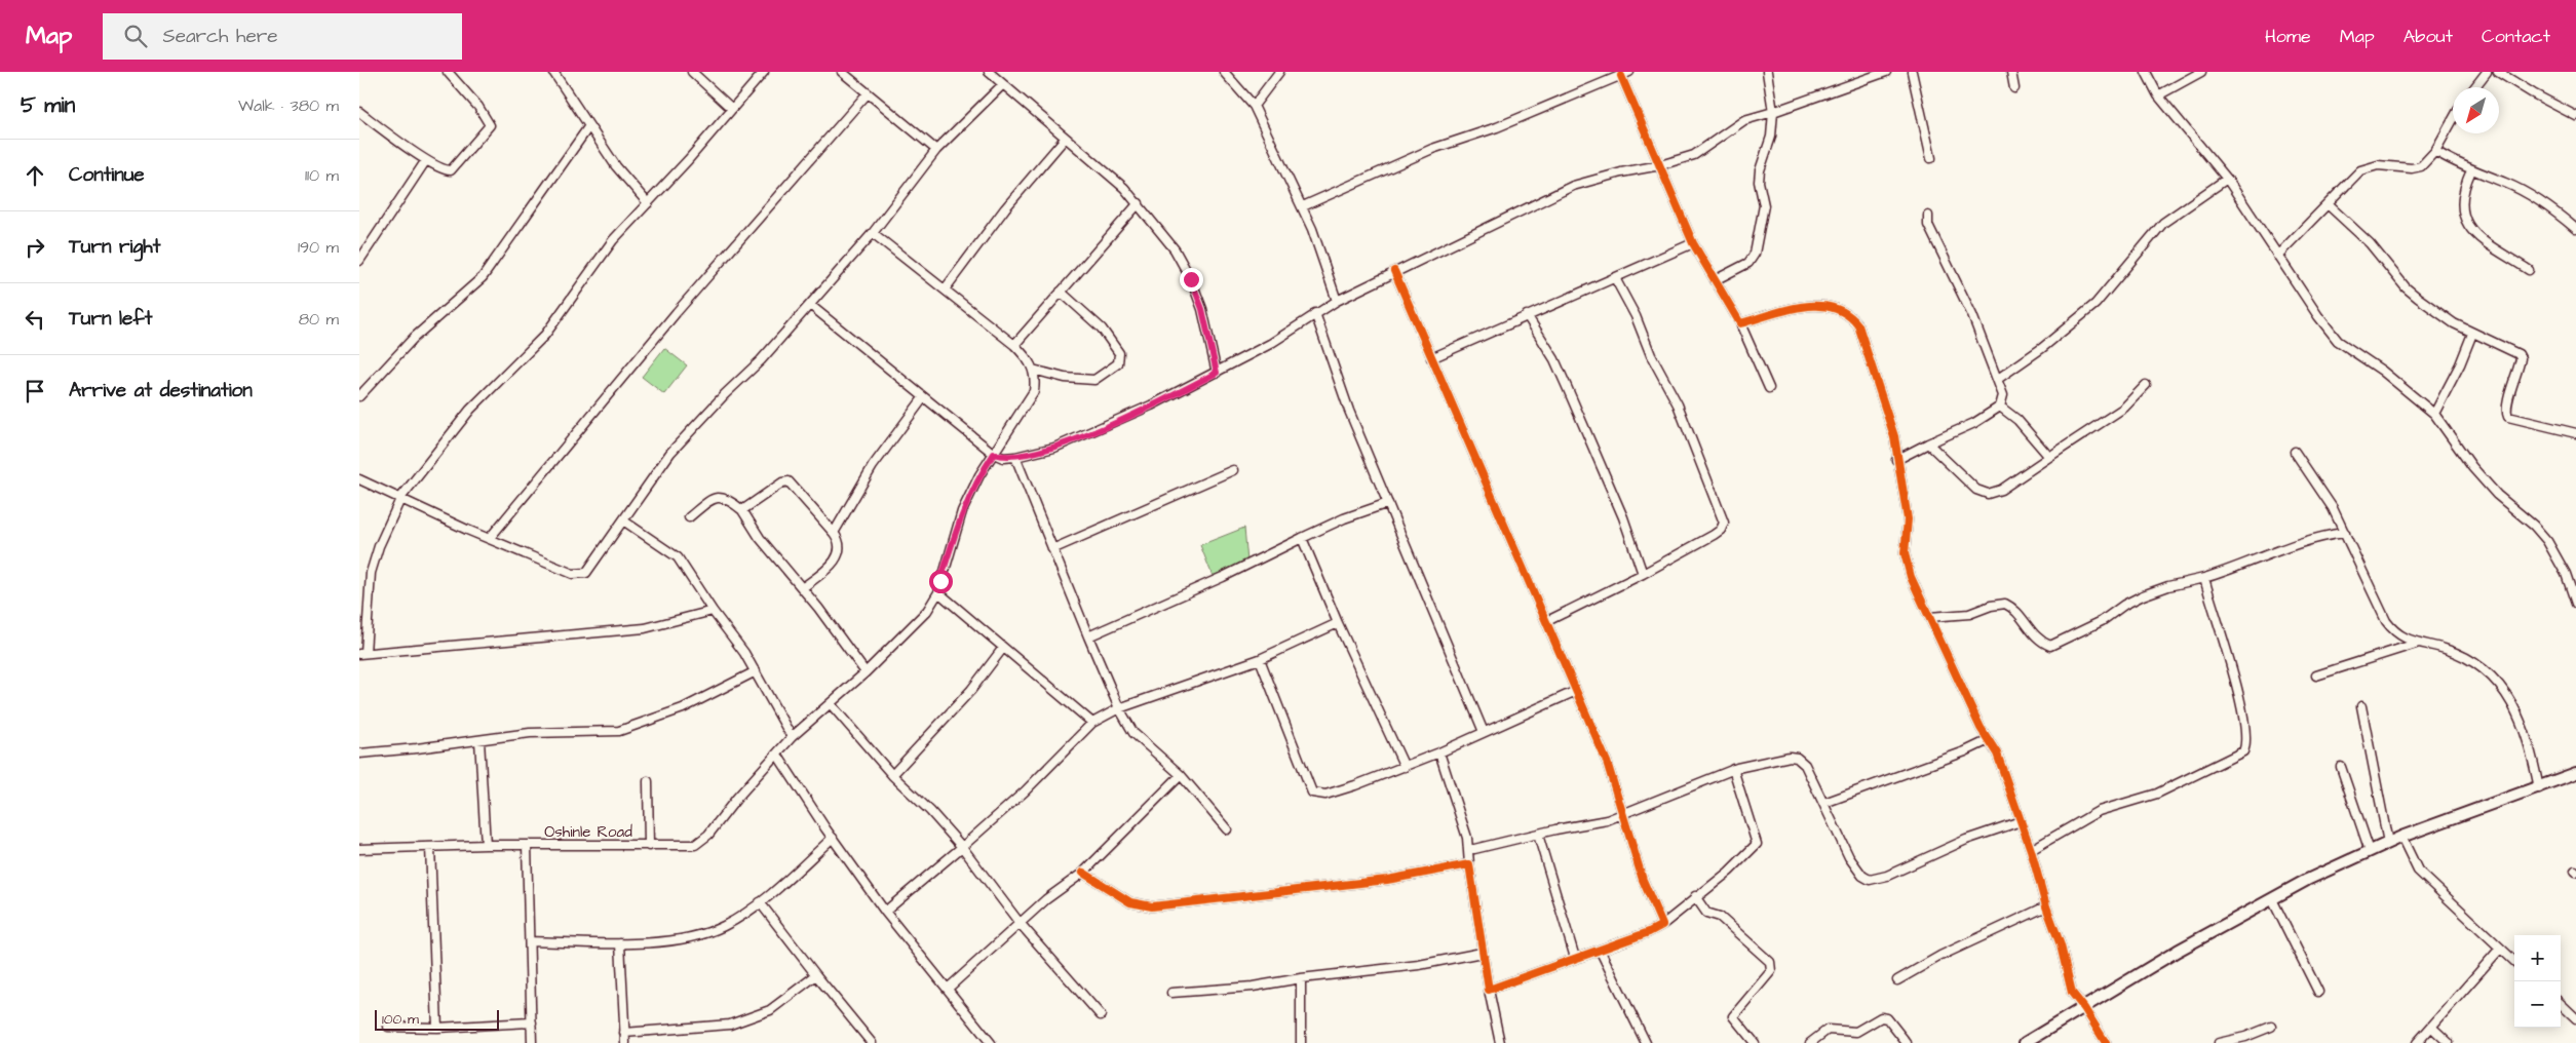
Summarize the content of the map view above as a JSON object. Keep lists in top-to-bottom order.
{
  "streets": {
    "street": ["Oshinle Road"]
  },
  "scale_bar": "100 m",
  "north": "bottom left",
  "page": {
    "header": "Map",
    "search": "Search here",
    "nav": [
      "Home",
      "Map",
      "About",
      "Contact"
    ],
    "heading": ["5 min", "Walk · 380 m"],
    "list": [
      ["Continue", "110 m"],
      ["Turn right", "190 m"],
      ["Turn left", "80 m"],
      "Arrive at destination"
    ],
    "map_buttons": ["+", "−"],
    "scale": "100 m"
  }
}
